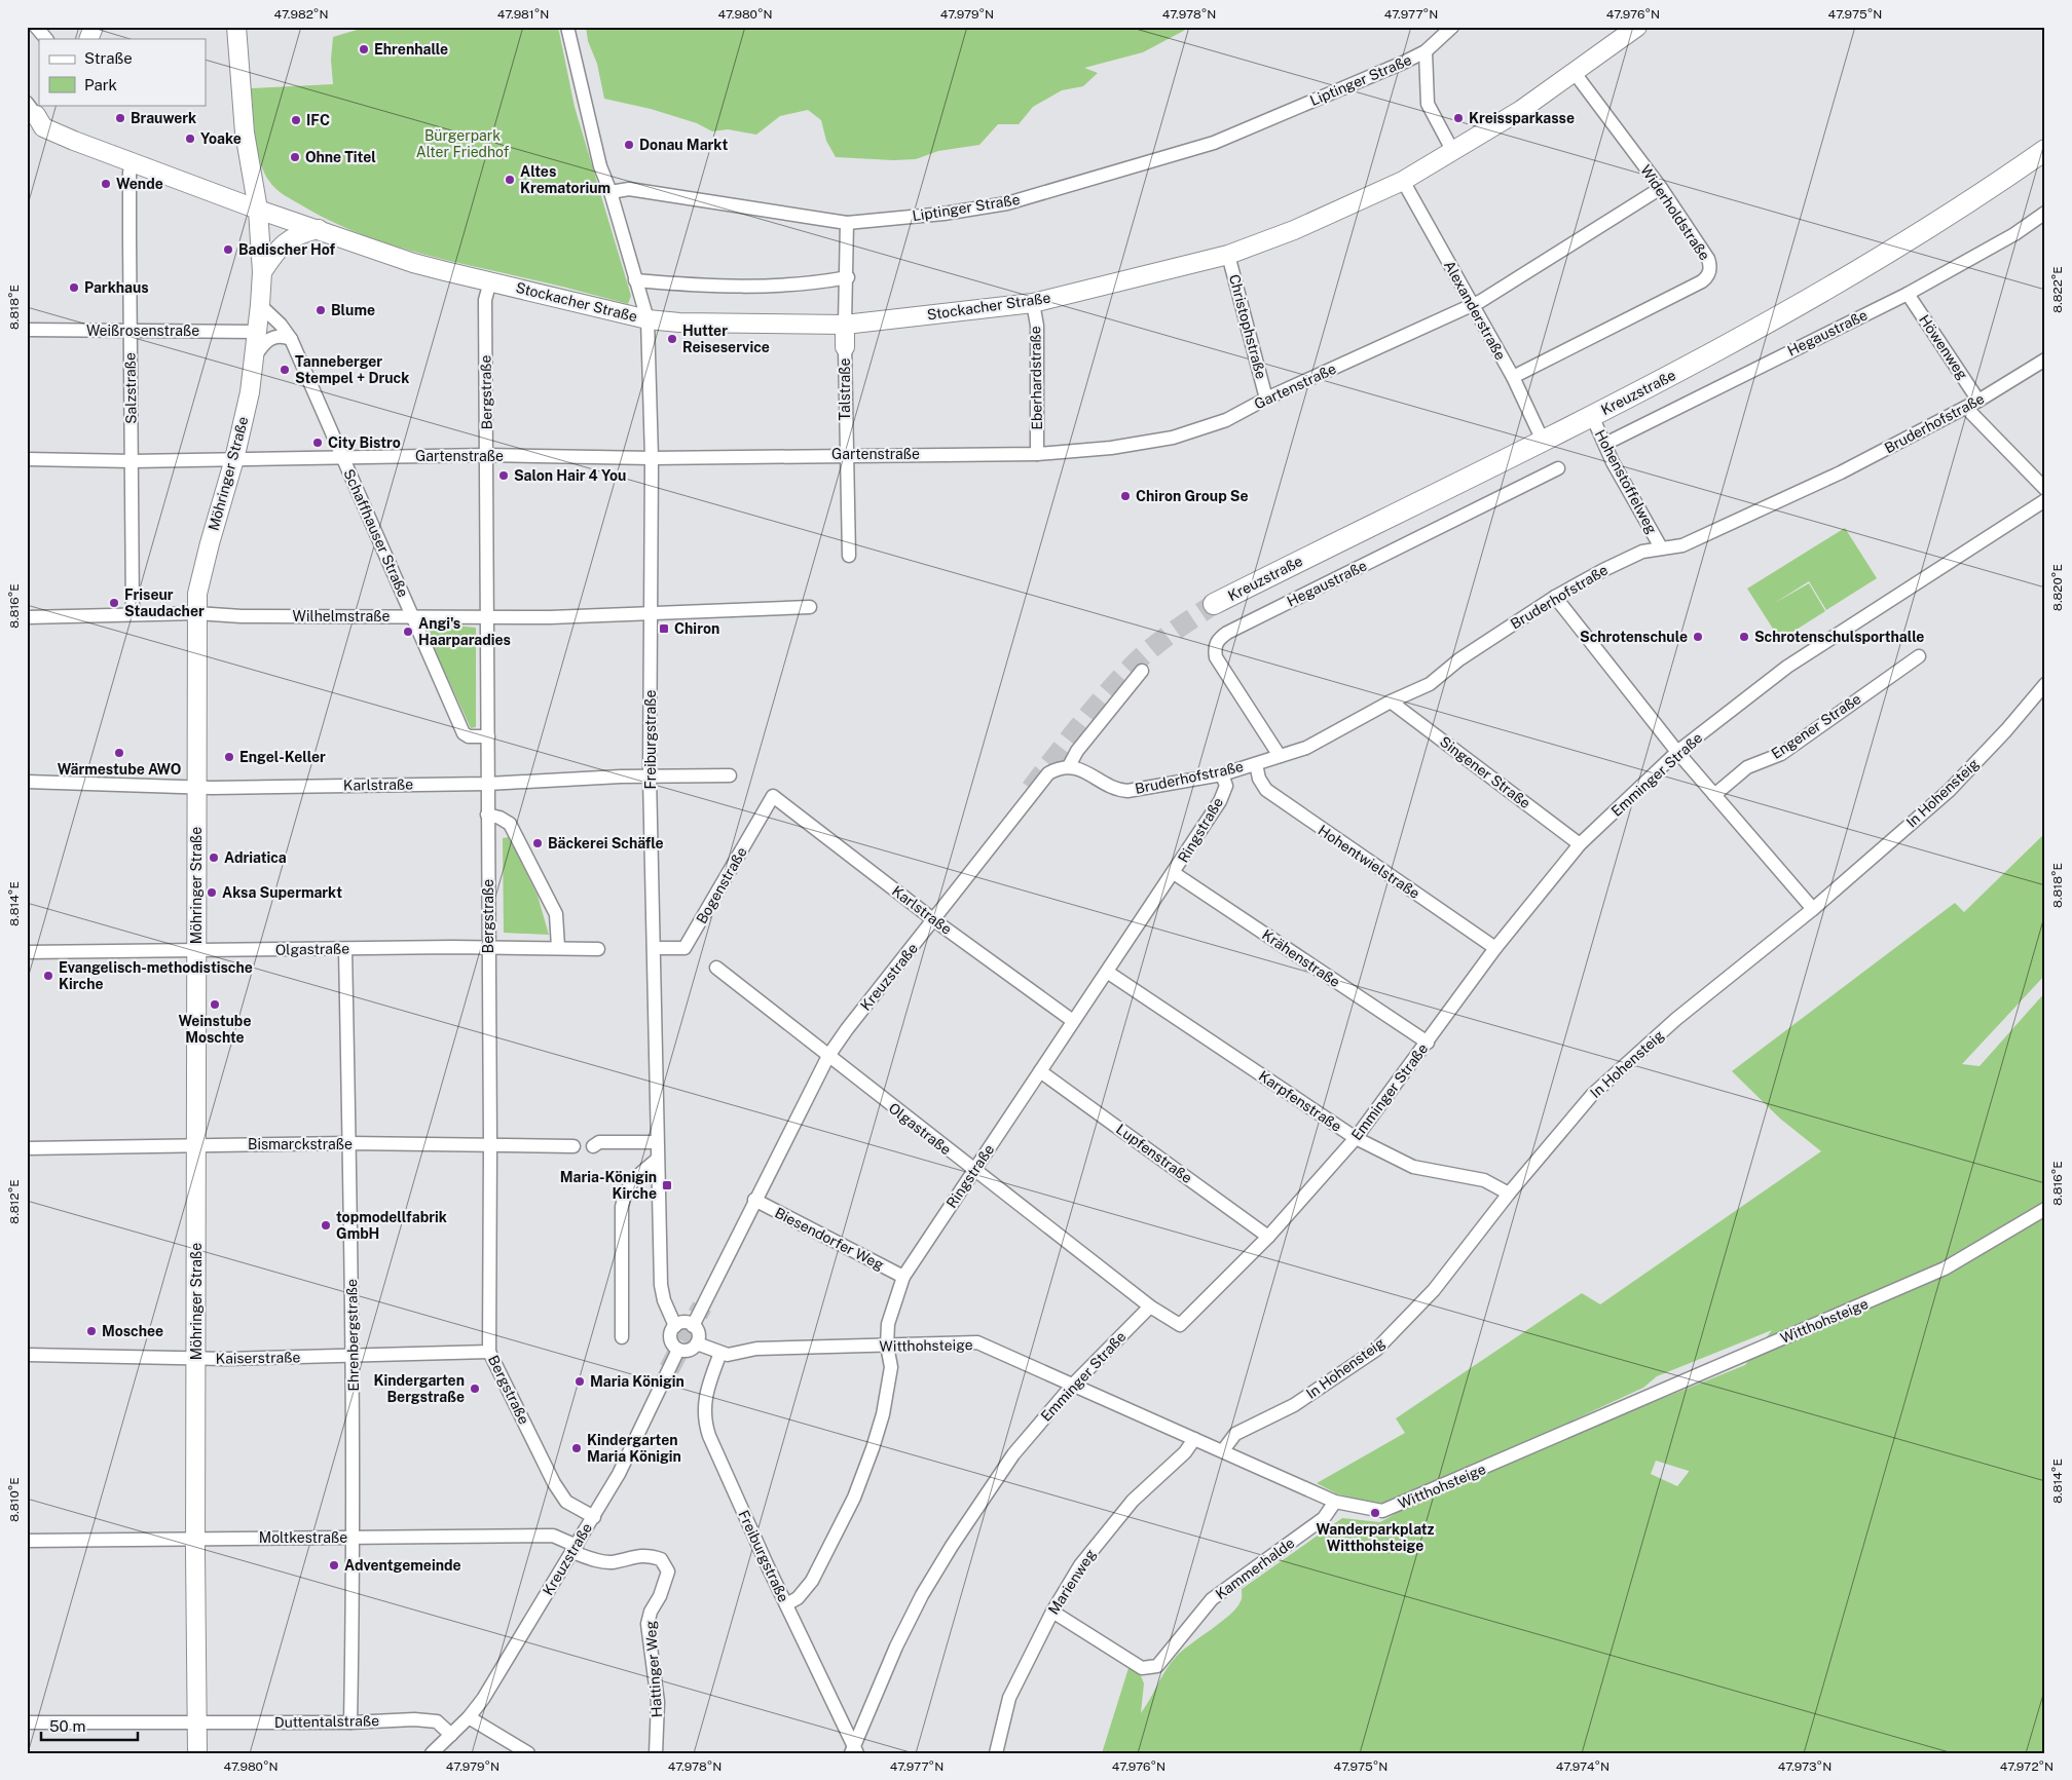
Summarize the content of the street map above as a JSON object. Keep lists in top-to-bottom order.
{
  "streets": {
    "main road": ["Kreuzstraße"],
    "street": [
      "Liptinger Straße",
      "Widerholdstraße",
      "Stockacher Straße",
      "Alexanderstraße",
      "Christophstraße",
      "Weißrosenstraße",
      "Hegaustraße",
      "Höwenweg",
      "Eberhardstraße",
      "Gartenstraße",
      "Salzstraße",
      "Talstraße",
      "Bergstraße",
      "Bruderhofstraße",
      "Möhringer Straße",
      "Hohenstoffelweg",
      "Schaffhauser Straße",
      "Wilhelmstraße",
      "Engener Straße",
      "Freiburgstraße",
      "Singener Straße",
      "Emminger Straße",
      "Karlstraße",
      "In Hohensteig",
      "Ringstraße",
      "Hohentwielstraße",
      "Bogenstraße",
      "Olgastraße",
      "Krähenstraße",
      "Karpfenstraße",
      "Bismarckstraße",
      "Lupfenstraße",
      "Biesendorfer Weg",
      "Witthohsteige",
      "Ehrenbergstraße",
      "Kaiserstraße",
      "Moltkestraße",
      "Kammerhalde",
      "Marienweg",
      "Hattinger Weg",
      "Duttentalstraße"
    ]
  },
  "crossings": [
    ["Liptinger Straße", "Talstraße"],
    ["Widerholdstraße", "Stockacher Straße"],
    ["Widerholdstraße", "Alexanderstraße"],
    ["Widerholdstraße", "Gartenstraße"],
    ["Stockacher Straße", "Alexanderstraße"],
    ["Stockacher Straße", "Christophstraße"],
    ["Stockacher Straße", "Eberhardstraße"],
    ["Stockacher Straße", "Salzstraße"],
    ["Stockacher Straße", "Talstraße"],
    ["Stockacher Straße", "Bergstraße"],
    ["Stockacher Straße", "Möhringer Straße"],
    ["Stockacher Straße", "Freiburgstraße"],
    ["Alexanderstraße", "Gartenstraße"],
    ["Alexanderstraße", "Kreuzstraße"],
    ["Christophstraße", "Gartenstraße"],
    ["Weißrosenstraße", "Salzstraße"],
    ["Weißrosenstraße", "Möhringer Straße"],
    ["Hegaustraße", "Höwenweg"],
    ["Hegaustraße", "Bruderhofstraße"],
    ["Hegaustraße", "Hohenstoffelweg"],
    ["Höwenweg", "Bruderhofstraße"],
    ["Eberhardstraße", "Gartenstraße"],
    ["Gartenstraße", "Salzstraße"],
    ["Gartenstraße", "Talstraße"],
    ["Gartenstraße", "Bergstraße"],
    ["Gartenstraße", "Möhringer Straße"],
    ["Gartenstraße", "Schaffhauser Straße"],
    ["Gartenstraße", "Freiburgstraße"],
    ["Salzstraße", "Wilhelmstraße"],
    ["Bergstraße", "Kreuzstraße"],
    ["Bergstraße", "Schaffhauser Straße"],
    ["Bergstraße", "Wilhelmstraße"],
    ["Bergstraße", "Karlstraße"],
    ["Bergstraße", "Olgastraße"],
    ["Bergstraße", "Bismarckstraße"],
    ["Bergstraße", "Kaiserstraße"],
    ["Kreuzstraße", "Bruderhofstraße"],
    ["Kreuzstraße", "Hohenstoffelweg"],
    ["Kreuzstraße", "Freiburgstraße"],
    ["Kreuzstraße", "Karlstraße"],
    ["Kreuzstraße", "Olgastraße"],
    ["Kreuzstraße", "Biesendorfer Weg"],
    ["Kreuzstraße", "Witthohsteige"],
    ["Kreuzstraße", "Moltkestraße"],
    ["Kreuzstraße", "Hattinger Weg"],
    ["Kreuzstraße", "Duttentalstraße"],
    ["Bruderhofstraße", "Hohenstoffelweg"],
    ["Bruderhofstraße", "Singener Straße"],
    ["Bruderhofstraße", "Ringstraße"],
    ["Bruderhofstraße", "Hohentwielstraße"],
    ["Möhringer Straße", "Schaffhauser Straße"],
    ["Möhringer Straße", "Wilhelmstraße"],
    ["Möhringer Straße", "Karlstraße"],
    ["Möhringer Straße", "Olgastraße"],
    ["Möhringer Straße", "Bismarckstraße"],
    ["Möhringer Straße", "Kaiserstraße"],
    ["Möhringer Straße", "Moltkestraße"],
    ["Möhringer Straße", "Duttentalstraße"],
    ["Schaffhauser Straße", "Wilhelmstraße"],
    ["Wilhelmstraße", "Freiburgstraße"],
    ["Freiburgstraße", "Emminger Straße"],
    ["Freiburgstraße", "Karlstraße"],
    ["Freiburgstraße", "Ringstraße"],
    ["Freiburgstraße", "Bogenstraße"],
    ["Freiburgstraße", "Witthohsteige"],
    ["Singener Straße", "Emminger Straße"],
    ["Emminger Straße", "Hohentwielstraße"],
    ["Emminger Straße", "Olgastraße"],
    ["Emminger Straße", "Krähenstraße"],
    ["Emminger Straße", "Karpfenstraße"],
    ["Emminger Straße", "Lupfenstraße"],
    ["Emminger Straße", "Witthohsteige"],
    ["Karlstraße", "Ringstraße"],
    ["Karlstraße", "Bogenstraße"],
    ["In Hohensteig", "Karpfenstraße"],
    ["In Hohensteig", "Witthohsteige"],
    ["Ringstraße", "Olgastraße"],
    ["Ringstraße", "Krähenstraße"],
    ["Ringstraße", "Karpfenstraße"],
    ["Ringstraße", "Lupfenstraße"],
    ["Ringstraße", "Biesendorfer Weg"],
    ["Ringstraße", "Witthohsteige"],
    ["Olgastraße", "Ehrenbergstraße"],
    ["Bismarckstraße", "Ehrenbergstraße"],
    ["Witthohsteige", "Kammerhalde"],
    ["Witthohsteige", "Marienweg"],
    ["Ehrenbergstraße", "Kaiserstraße"],
    ["Ehrenbergstraße", "Moltkestraße"],
    ["Ehrenbergstraße", "Duttentalstraße"],
    ["Moltkestraße", "Hattinger Weg"],
    ["Kammerhalde", "Marienweg"]
  ],
  "parks": ["Bürgerpark Alter Friedhof"],
  "places": {
    "other": [
      "Ehrenhalle",
      "Brauwerk",
      "Kreissparkasse",
      "IFC",
      "Yoake",
      "Donau Markt",
      "Ohne Titel",
      "Altes Krematorium",
      "Wende",
      "Badischer Hof",
      "Parkhaus",
      "Blume",
      "Hutter Reiseservice",
      "Tanneberger Stempel + Druck",
      "City Bistro",
      "Salon Hair 4 You",
      "Chiron Group Se",
      "Friseur Staudacher",
      "Angi's Haarparadies",
      "Schrotenschule",
      "Schrotenschulsporthalle",
      "Wärmestube AWO",
      "Engel-Keller",
      "Bäckerei Schäfle",
      "Adriatica",
      "Aksa Supermarkt",
      "Evangelisch-methodistische Kirche",
      "Weinstube Moschte",
      "topmodellfabrik GmbH",
      "Moschee",
      "Maria Königin",
      "Kindergarten Bergstraße",
      "Kindergarten Maria Königin",
      "Wanderparkplatz Witthohsteige",
      "Adventgemeinde"
    ],
    "transit": ["Chiron", "Maria-Königin Kirche"]
  },
  "legend": ["Straße", "Park"],
  "scale_bar": "50 m",
  "coordinates": [
    "47.982°N",
    "47.981°N",
    "47.980°N",
    "47.979°N",
    "47.978°N",
    "47.977°N",
    "47.976°N",
    "47.975°N",
    "8.822°E",
    "8.818°E",
    "8.820°E",
    "8.816°E",
    "8.814°E",
    "8.812°E",
    "8.810°E",
    "47.974°N",
    "47.973°N",
    "47.972°N"
  ]
}
